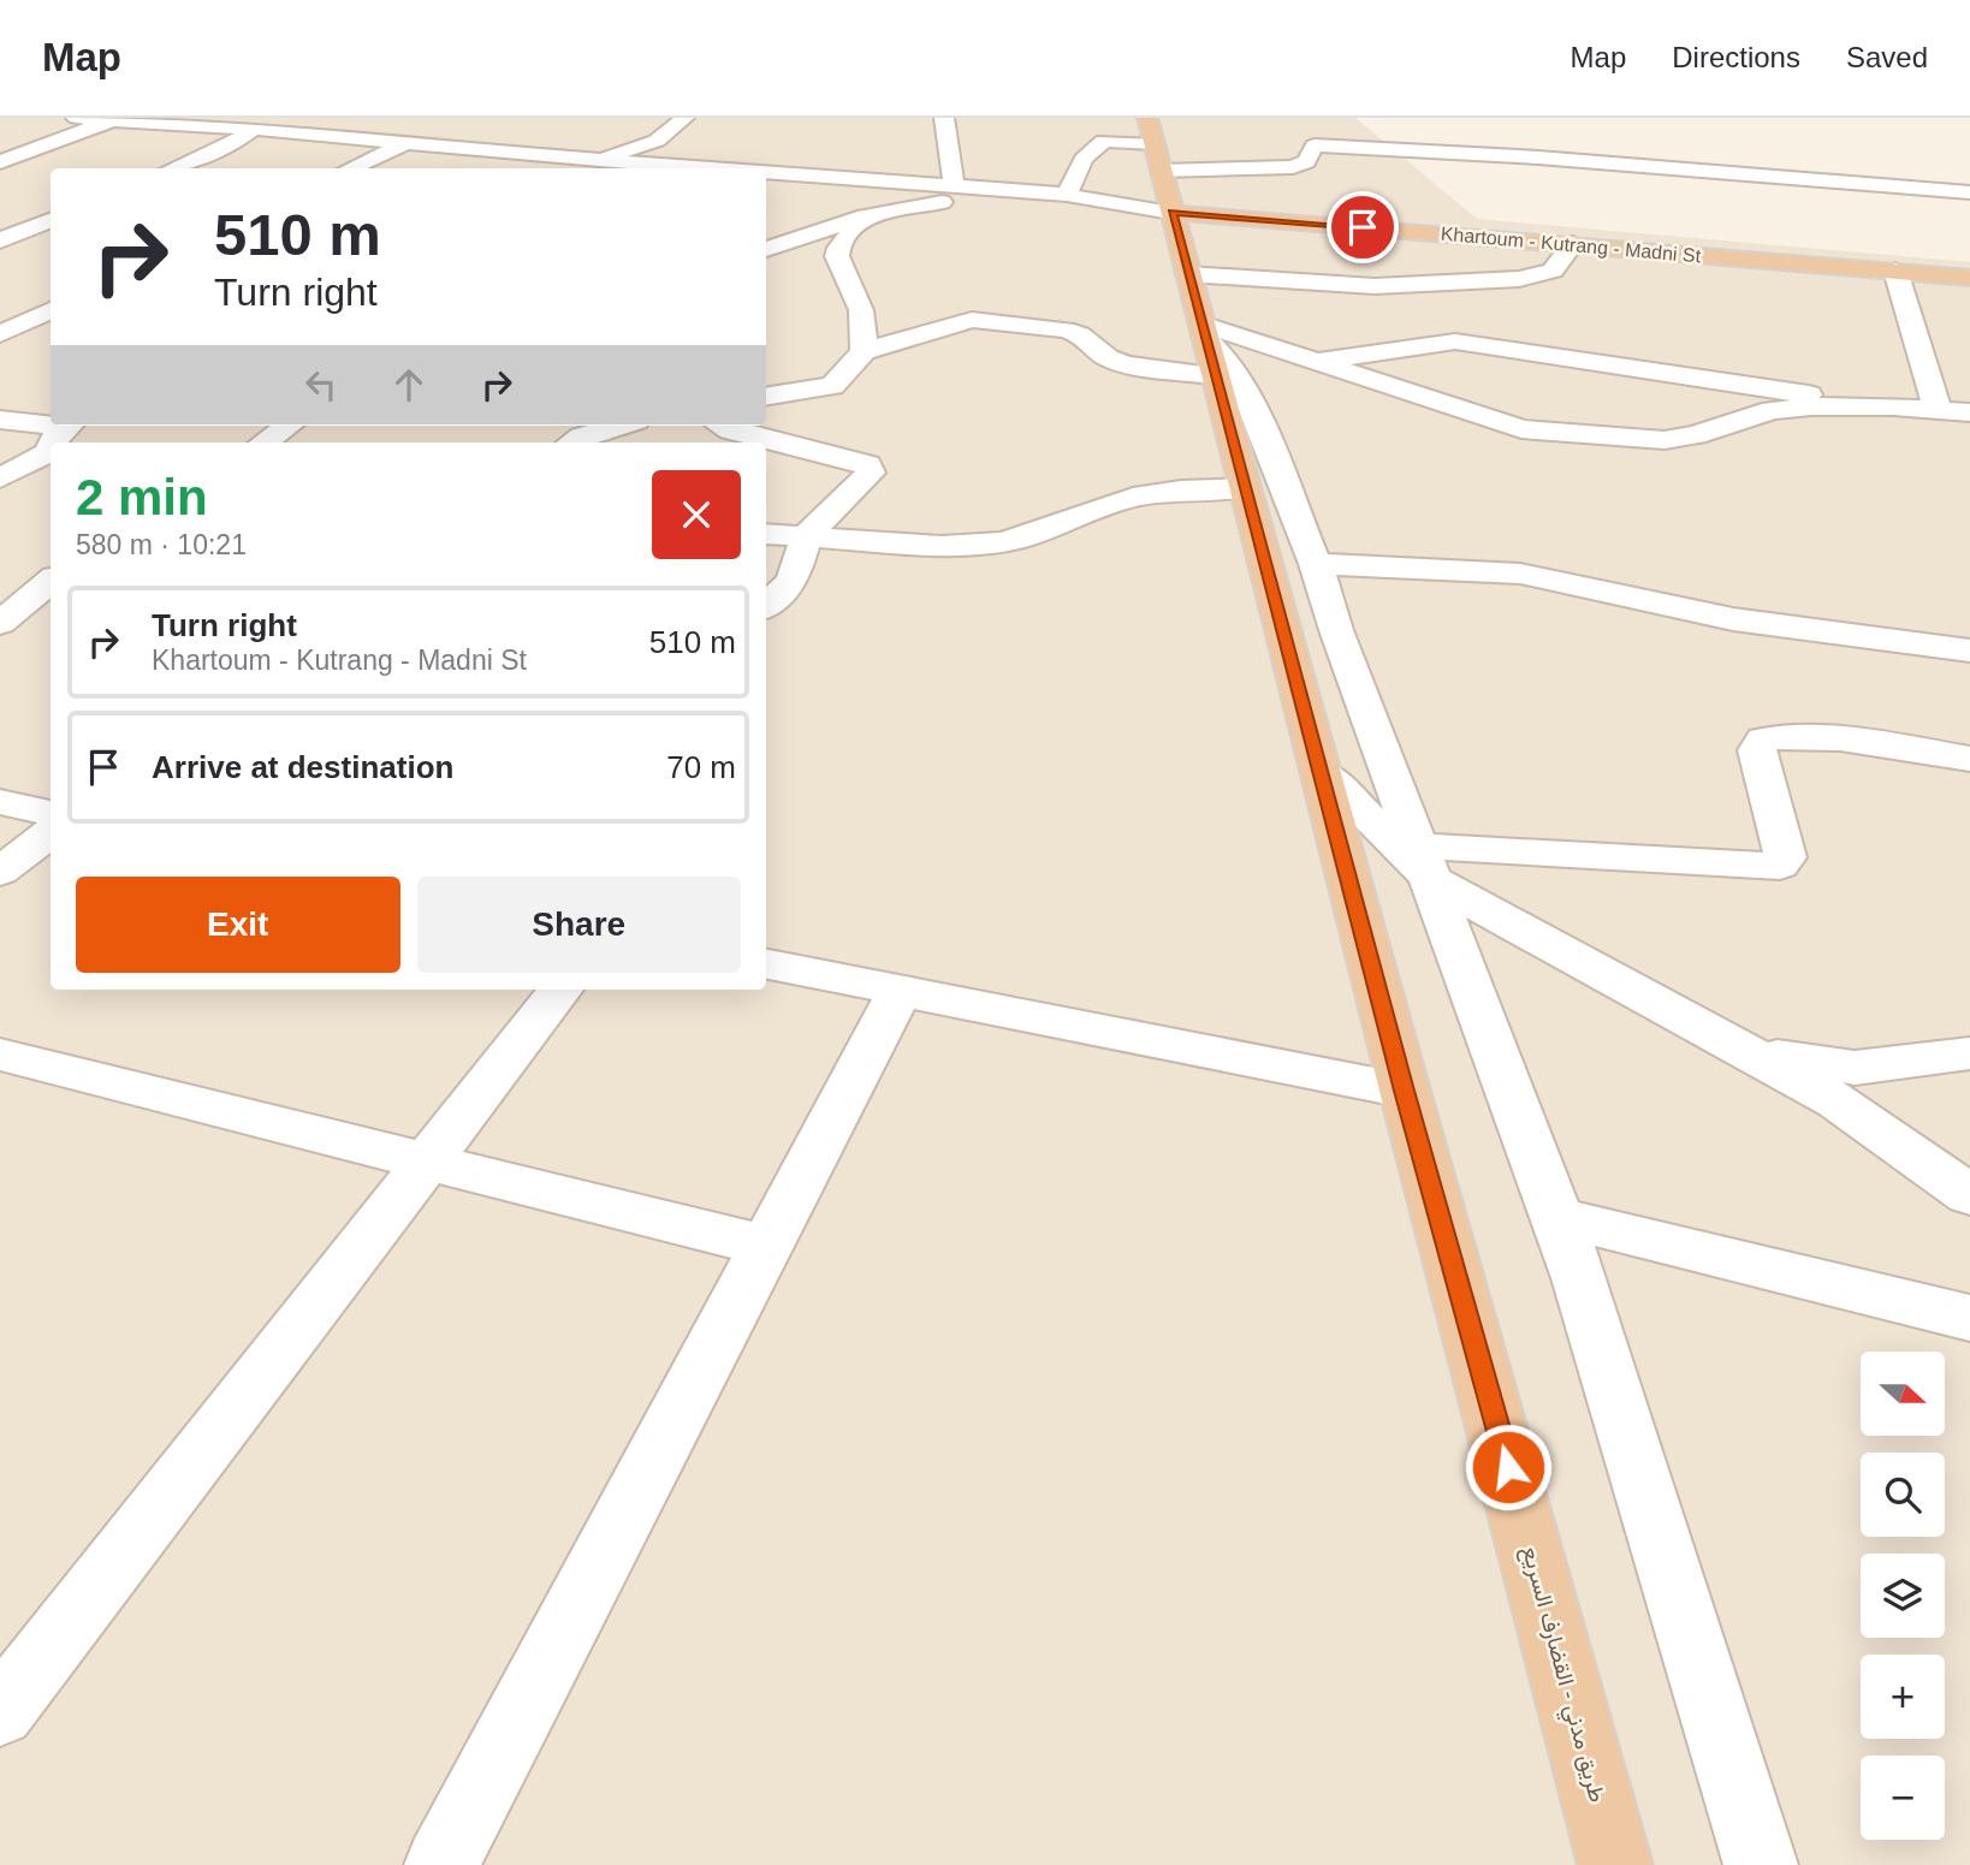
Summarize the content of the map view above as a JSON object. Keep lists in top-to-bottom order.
{
  "streets": {
    "highway": ["Khartoum - Kutrang - Madni St", "طريق مدني - القضارف السريع"]
  },
  "crossings": [
    ["Khartoum - Kutrang - Madni St", "طريق مدني - القضارف السريع"]
  ],
  "north": "right",
  "page": {
    "header": "Map",
    "nav": ["Map", "Directions", "Saved"],
    "turn": ["510 m", "Turn right"],
    "heading": ["2 min", "580 m · 10:21"],
    "list": [
      {
        "name": "Turn right",
        "note": "Khartoum - Kutrang - Madni St",
        "value": "510 m"
      },
      {
        "name": "Arrive at destination",
        "value": "70 m"
      }
    ],
    "buttons": ["Exit", "Share"],
    "map_buttons": ["+", "−"]
  }
}
